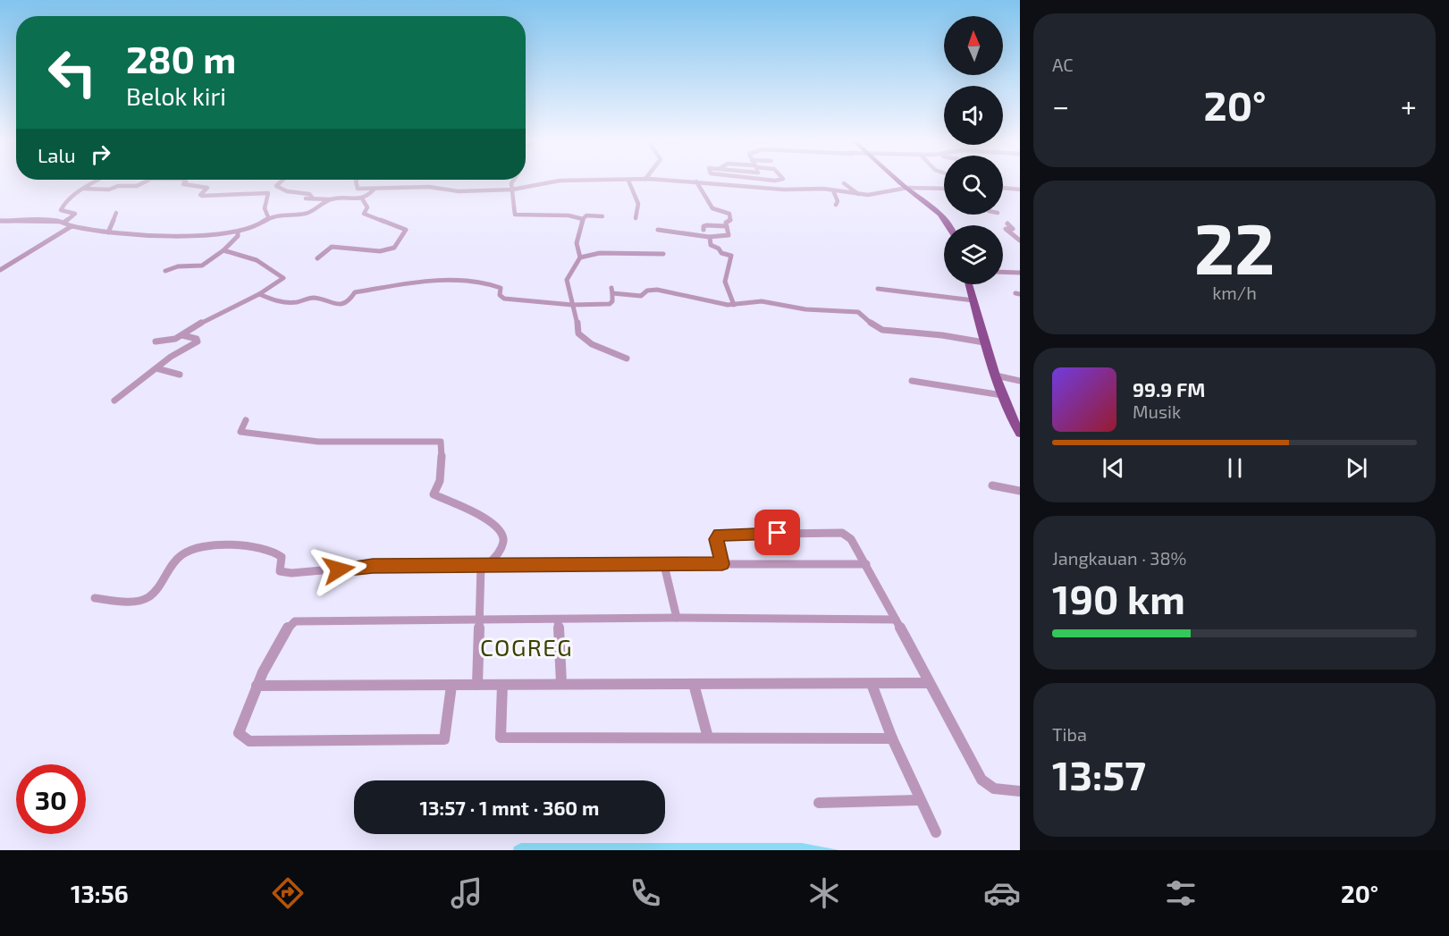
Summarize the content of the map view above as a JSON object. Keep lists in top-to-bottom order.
{
  "districts": ["COGREG"],
  "north": "top",
  "page": {
    "tile": [
      "AC",
      ["22", "km/h"],
      ["Jangkauan · 38%", "190 km"],
      ["Tiba", "13:57"]
    ],
    "turn": ["280 m", "Belok kiri"],
    "heat": ["−", "20°", "+"],
    "then": "Lalu",
    "song": ["99.9 FM", "Musik"],
    "limit": "30",
    "trip": "13:57 · 1 mnt · 360 m",
    "tabs": ["13:56", "20°"]
  }
}
